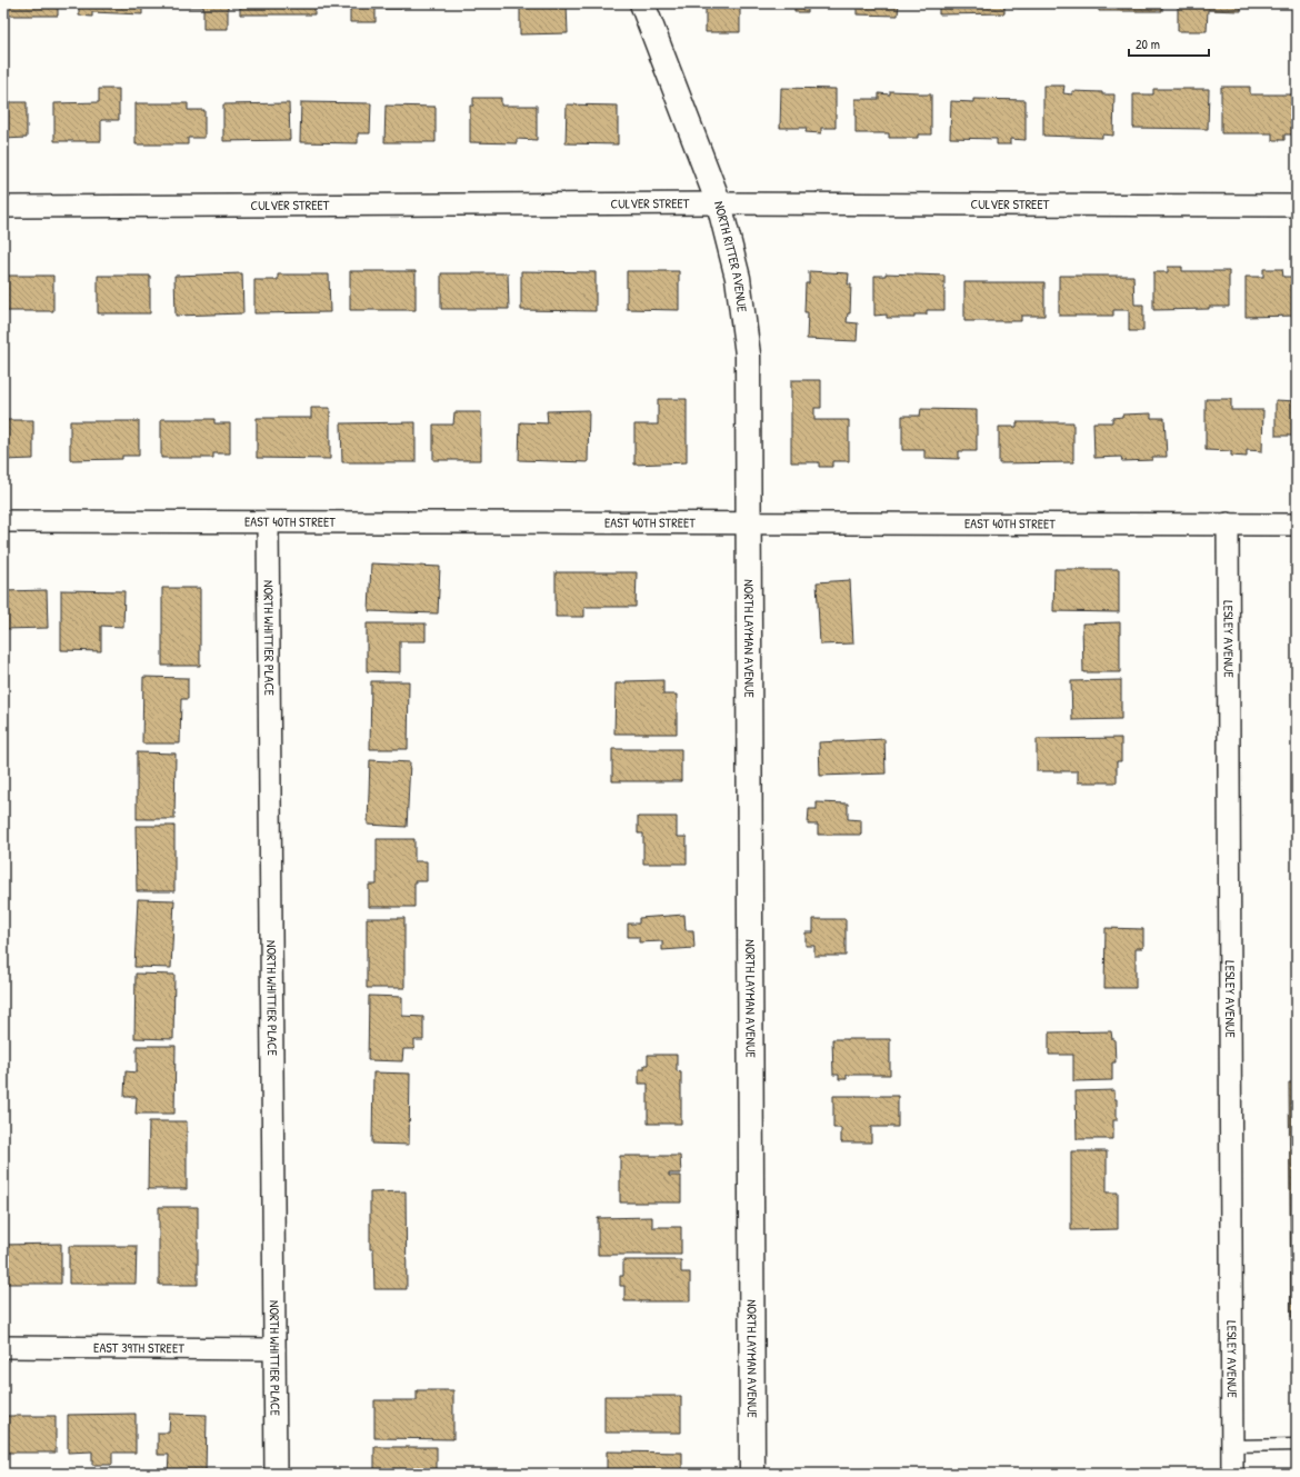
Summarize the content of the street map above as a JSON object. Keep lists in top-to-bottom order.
{
  "streets": {
    "street": [
      "CULVER STREET",
      "NORTH RITTER AVENUE",
      "EAST 40TH STREET",
      "NORTH WHITTIER PLACE",
      "NORTH LAYMAN AVENUE",
      "LESLEY AVENUE",
      "EAST 39TH STREET"
    ]
  },
  "crossings": [
    ["CULVER STREET", "NORTH RITTER AVENUE"],
    ["NORTH RITTER AVENUE", "EAST 40TH STREET"],
    ["NORTH RITTER AVENUE", "NORTH LAYMAN AVENUE"],
    ["EAST 40TH STREET", "NORTH WHITTIER PLACE"],
    ["EAST 40TH STREET", "NORTH LAYMAN AVENUE"],
    ["EAST 40TH STREET", "LESLEY AVENUE"],
    ["NORTH WHITTIER PLACE", "EAST 39TH STREET"]
  ],
  "scale_bar": "20 m"
}
